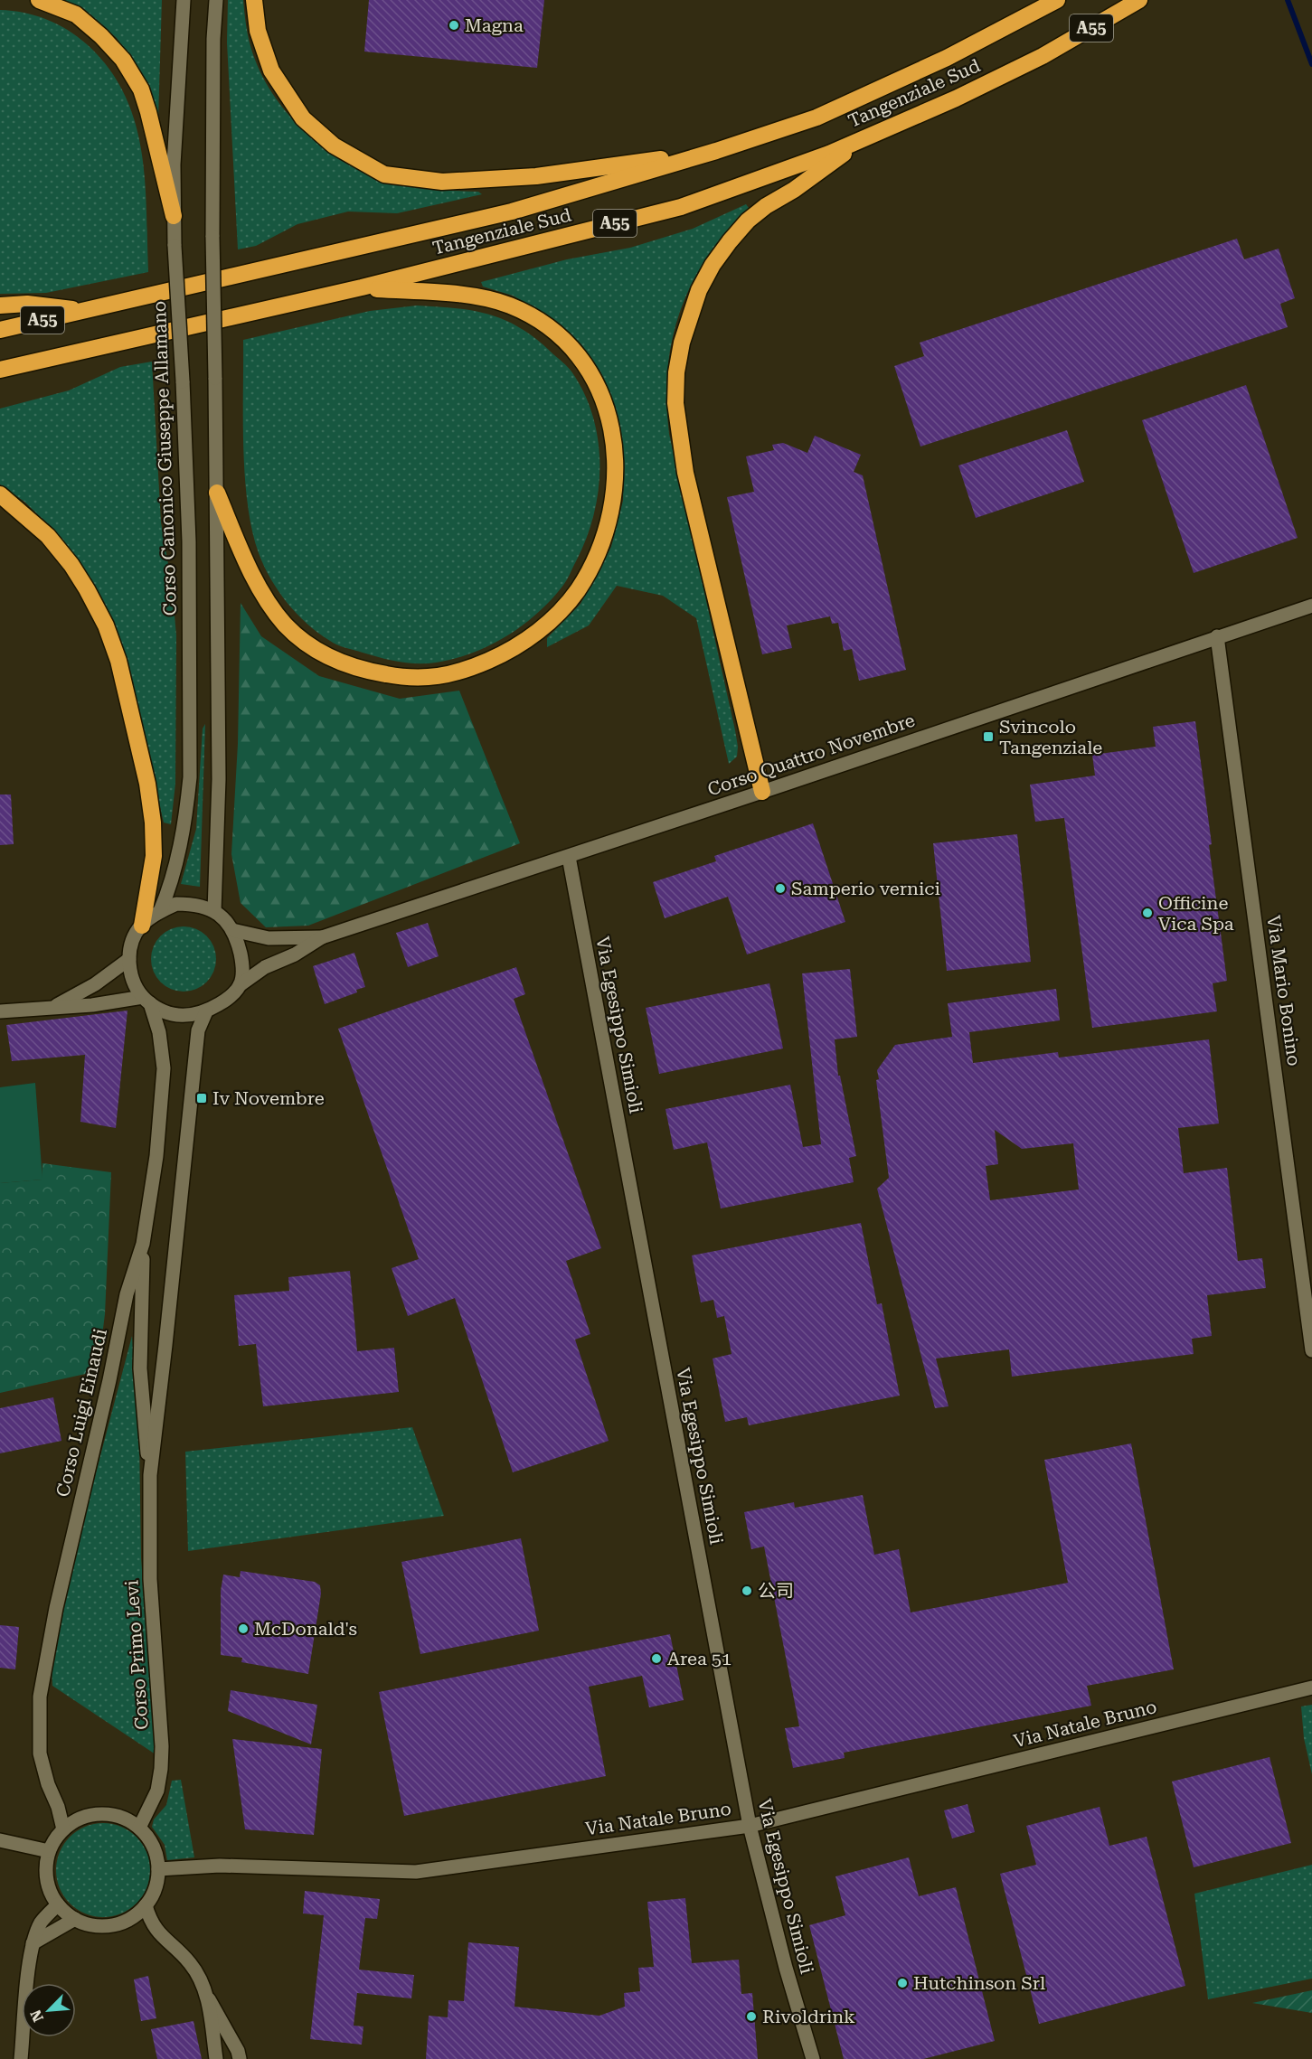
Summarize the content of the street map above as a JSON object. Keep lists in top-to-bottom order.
{
  "streets": {
    "highway": ["A55", "Tangenziale Sud"],
    "main road": [
      "Corso Canonico Giuseppe Allamano",
      "Corso Quattro Novembre",
      "Via Mario Bonino",
      "Via Egesippo Simioli",
      "Corso Luigi Einaudi",
      "Corso Primo Levi",
      "Via Natale Bruno"
    ]
  },
  "crossings": [
    ["Corso Canonico Giuseppe Allamano", "Corso Quattro Novembre"],
    ["Corso Canonico Giuseppe Allamano", "Corso Luigi Einaudi"],
    ["Corso Canonico Giuseppe Allamano", "Corso Primo Levi"],
    ["Corso Quattro Novembre", "Via Mario Bonino"],
    ["Corso Quattro Novembre", "Via Egesippo Simioli"],
    ["Corso Quattro Novembre", "Corso Luigi Einaudi"],
    ["Corso Quattro Novembre", "Corso Primo Levi"],
    ["Via Egesippo Simioli", "Via Natale Bruno"],
    ["Corso Luigi Einaudi", "Corso Primo Levi"],
    ["Corso Luigi Einaudi", "Via Natale Bruno"],
    ["Corso Primo Levi", "Via Natale Bruno"]
  ],
  "places": {
    "other": [
      "Magna",
      "Samperio vernici",
      "Officine Vica Spa",
      "公司",
      "McDonald's",
      "Area 51",
      "Hutchinson Srl",
      "Rivoldrink"
    ],
    "transit": ["Svincolo Tangenziale", "Iv Novembre"]
  },
  "north": "bottom left"
}
